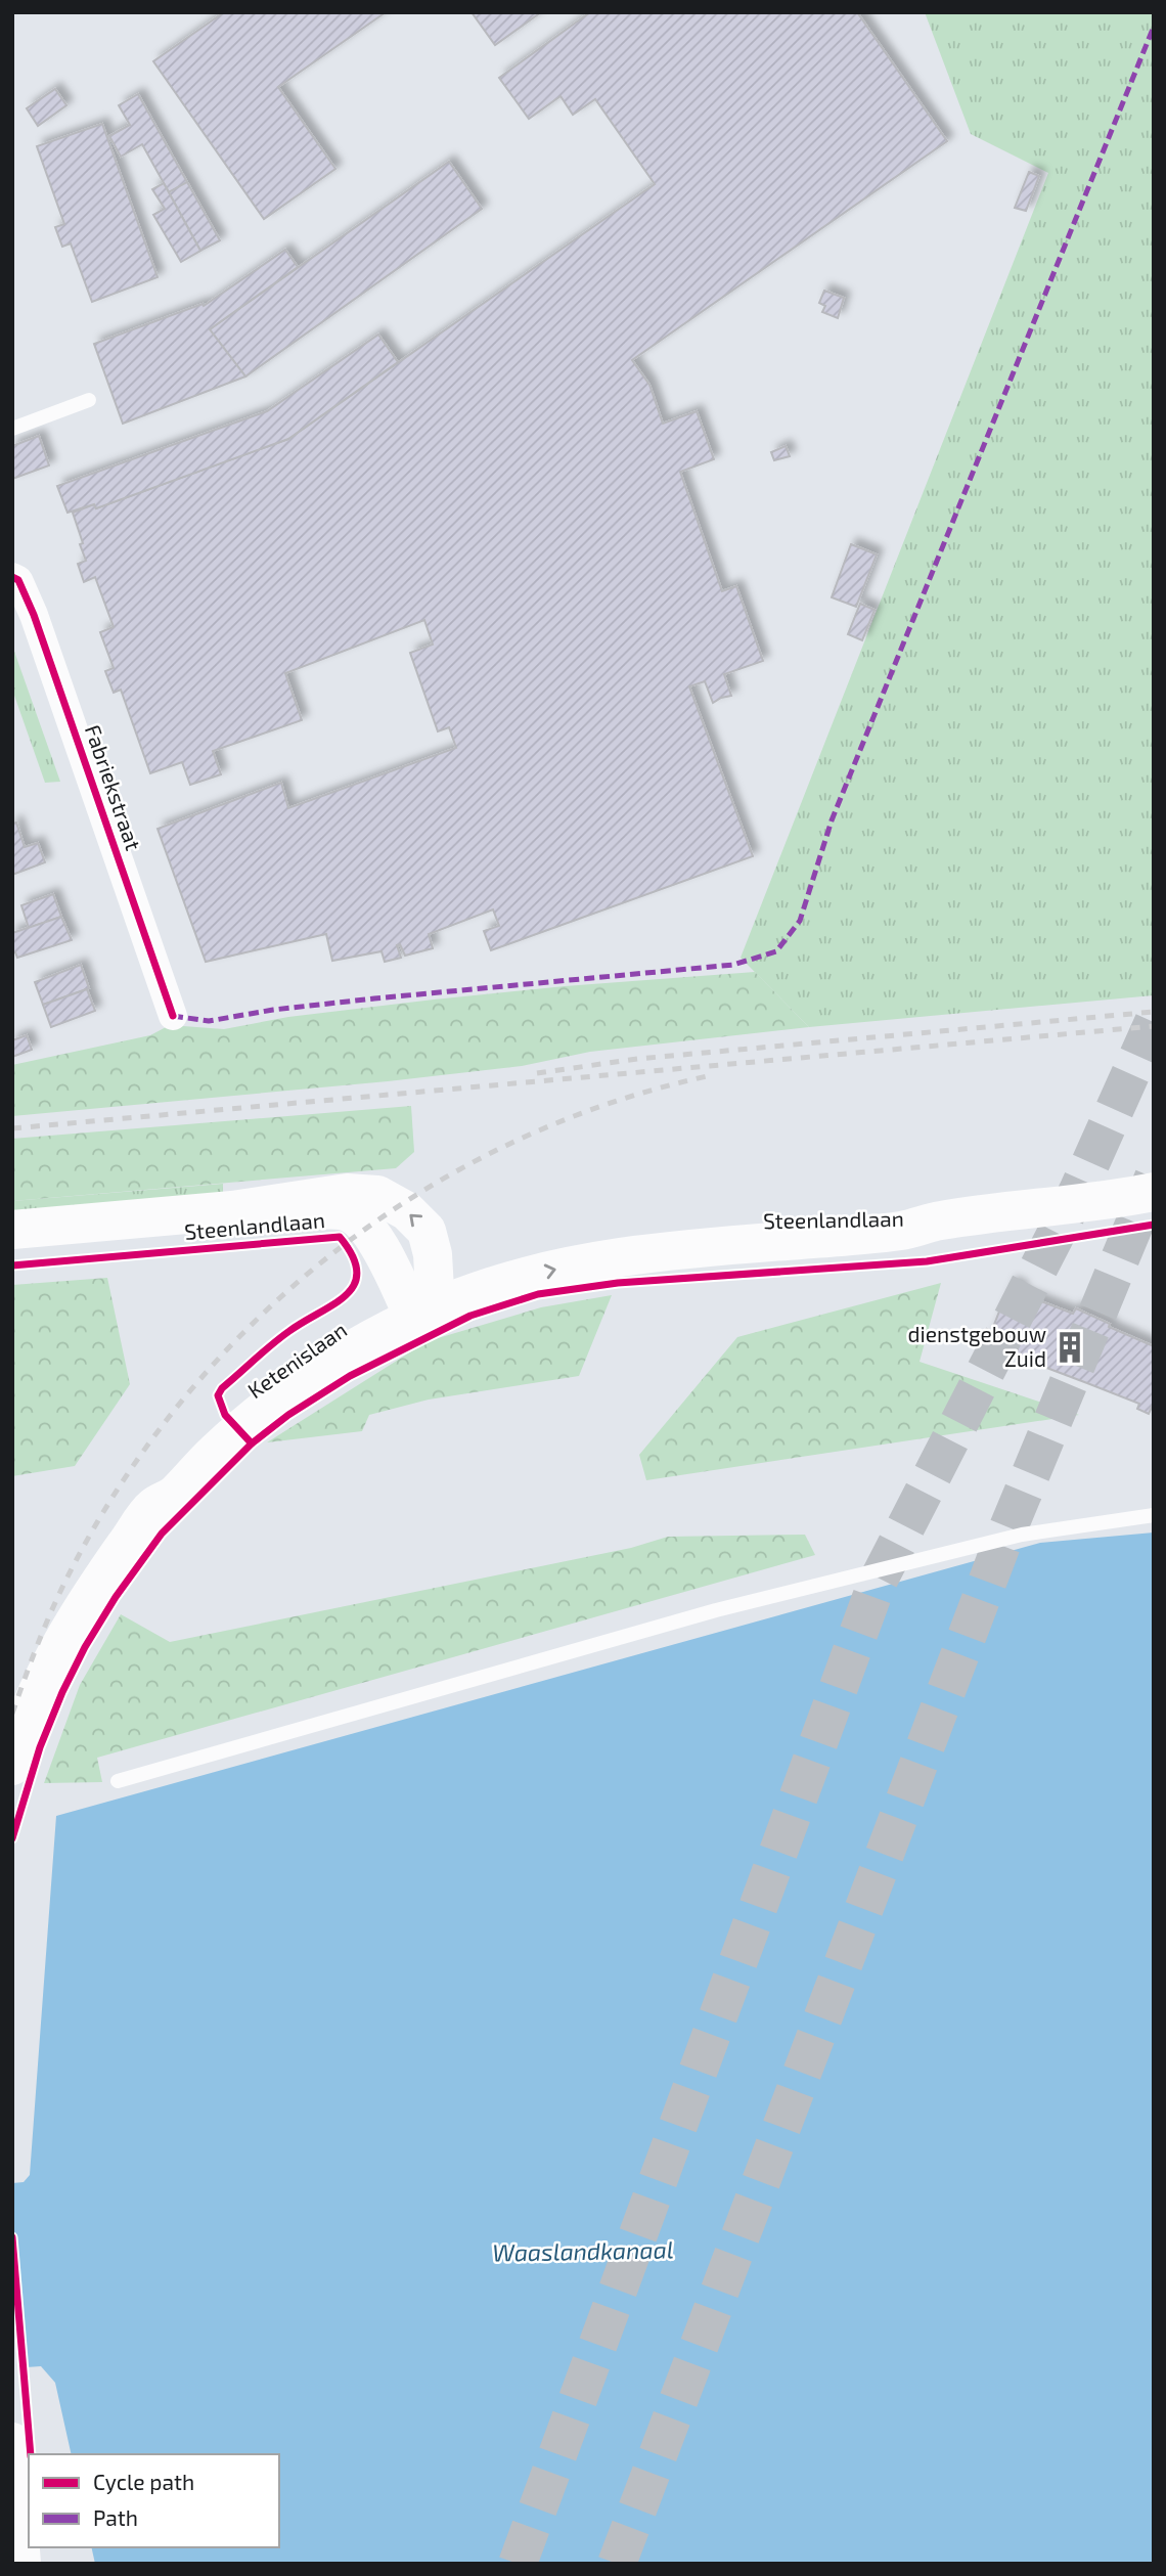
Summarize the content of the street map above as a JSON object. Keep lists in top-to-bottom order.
{
  "streets": {
    "main road": ["Steenlandlaan", "Ketenislaan"],
    "street": ["Fabriekstraat"]
  },
  "crossings": [
    ["Steenlandlaan", "Ketenislaan"]
  ],
  "water": ["Waaslandkanaal"],
  "places": {
    "building": ["dienstgebouw Zuid"]
  },
  "legend": ["Cycle path", "Path"]
}
